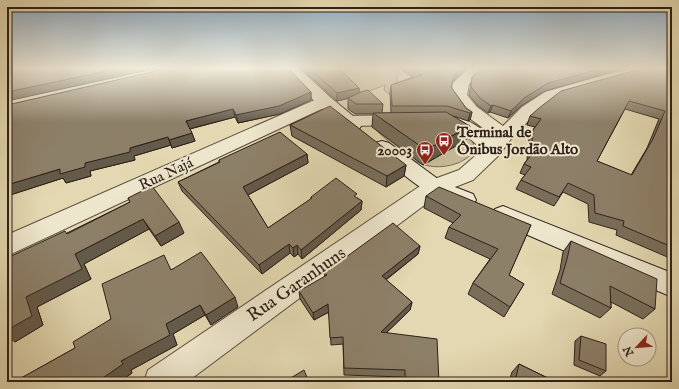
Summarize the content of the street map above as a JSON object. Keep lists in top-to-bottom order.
{
  "streets": {
    "street": ["Rua Najá", "Rua Garanhuns"]
  },
  "places": {
    "bus stop": ["Terminal de Ônibus Jordão Alto", "20003"]
  },
  "north": "bottom left"
}
